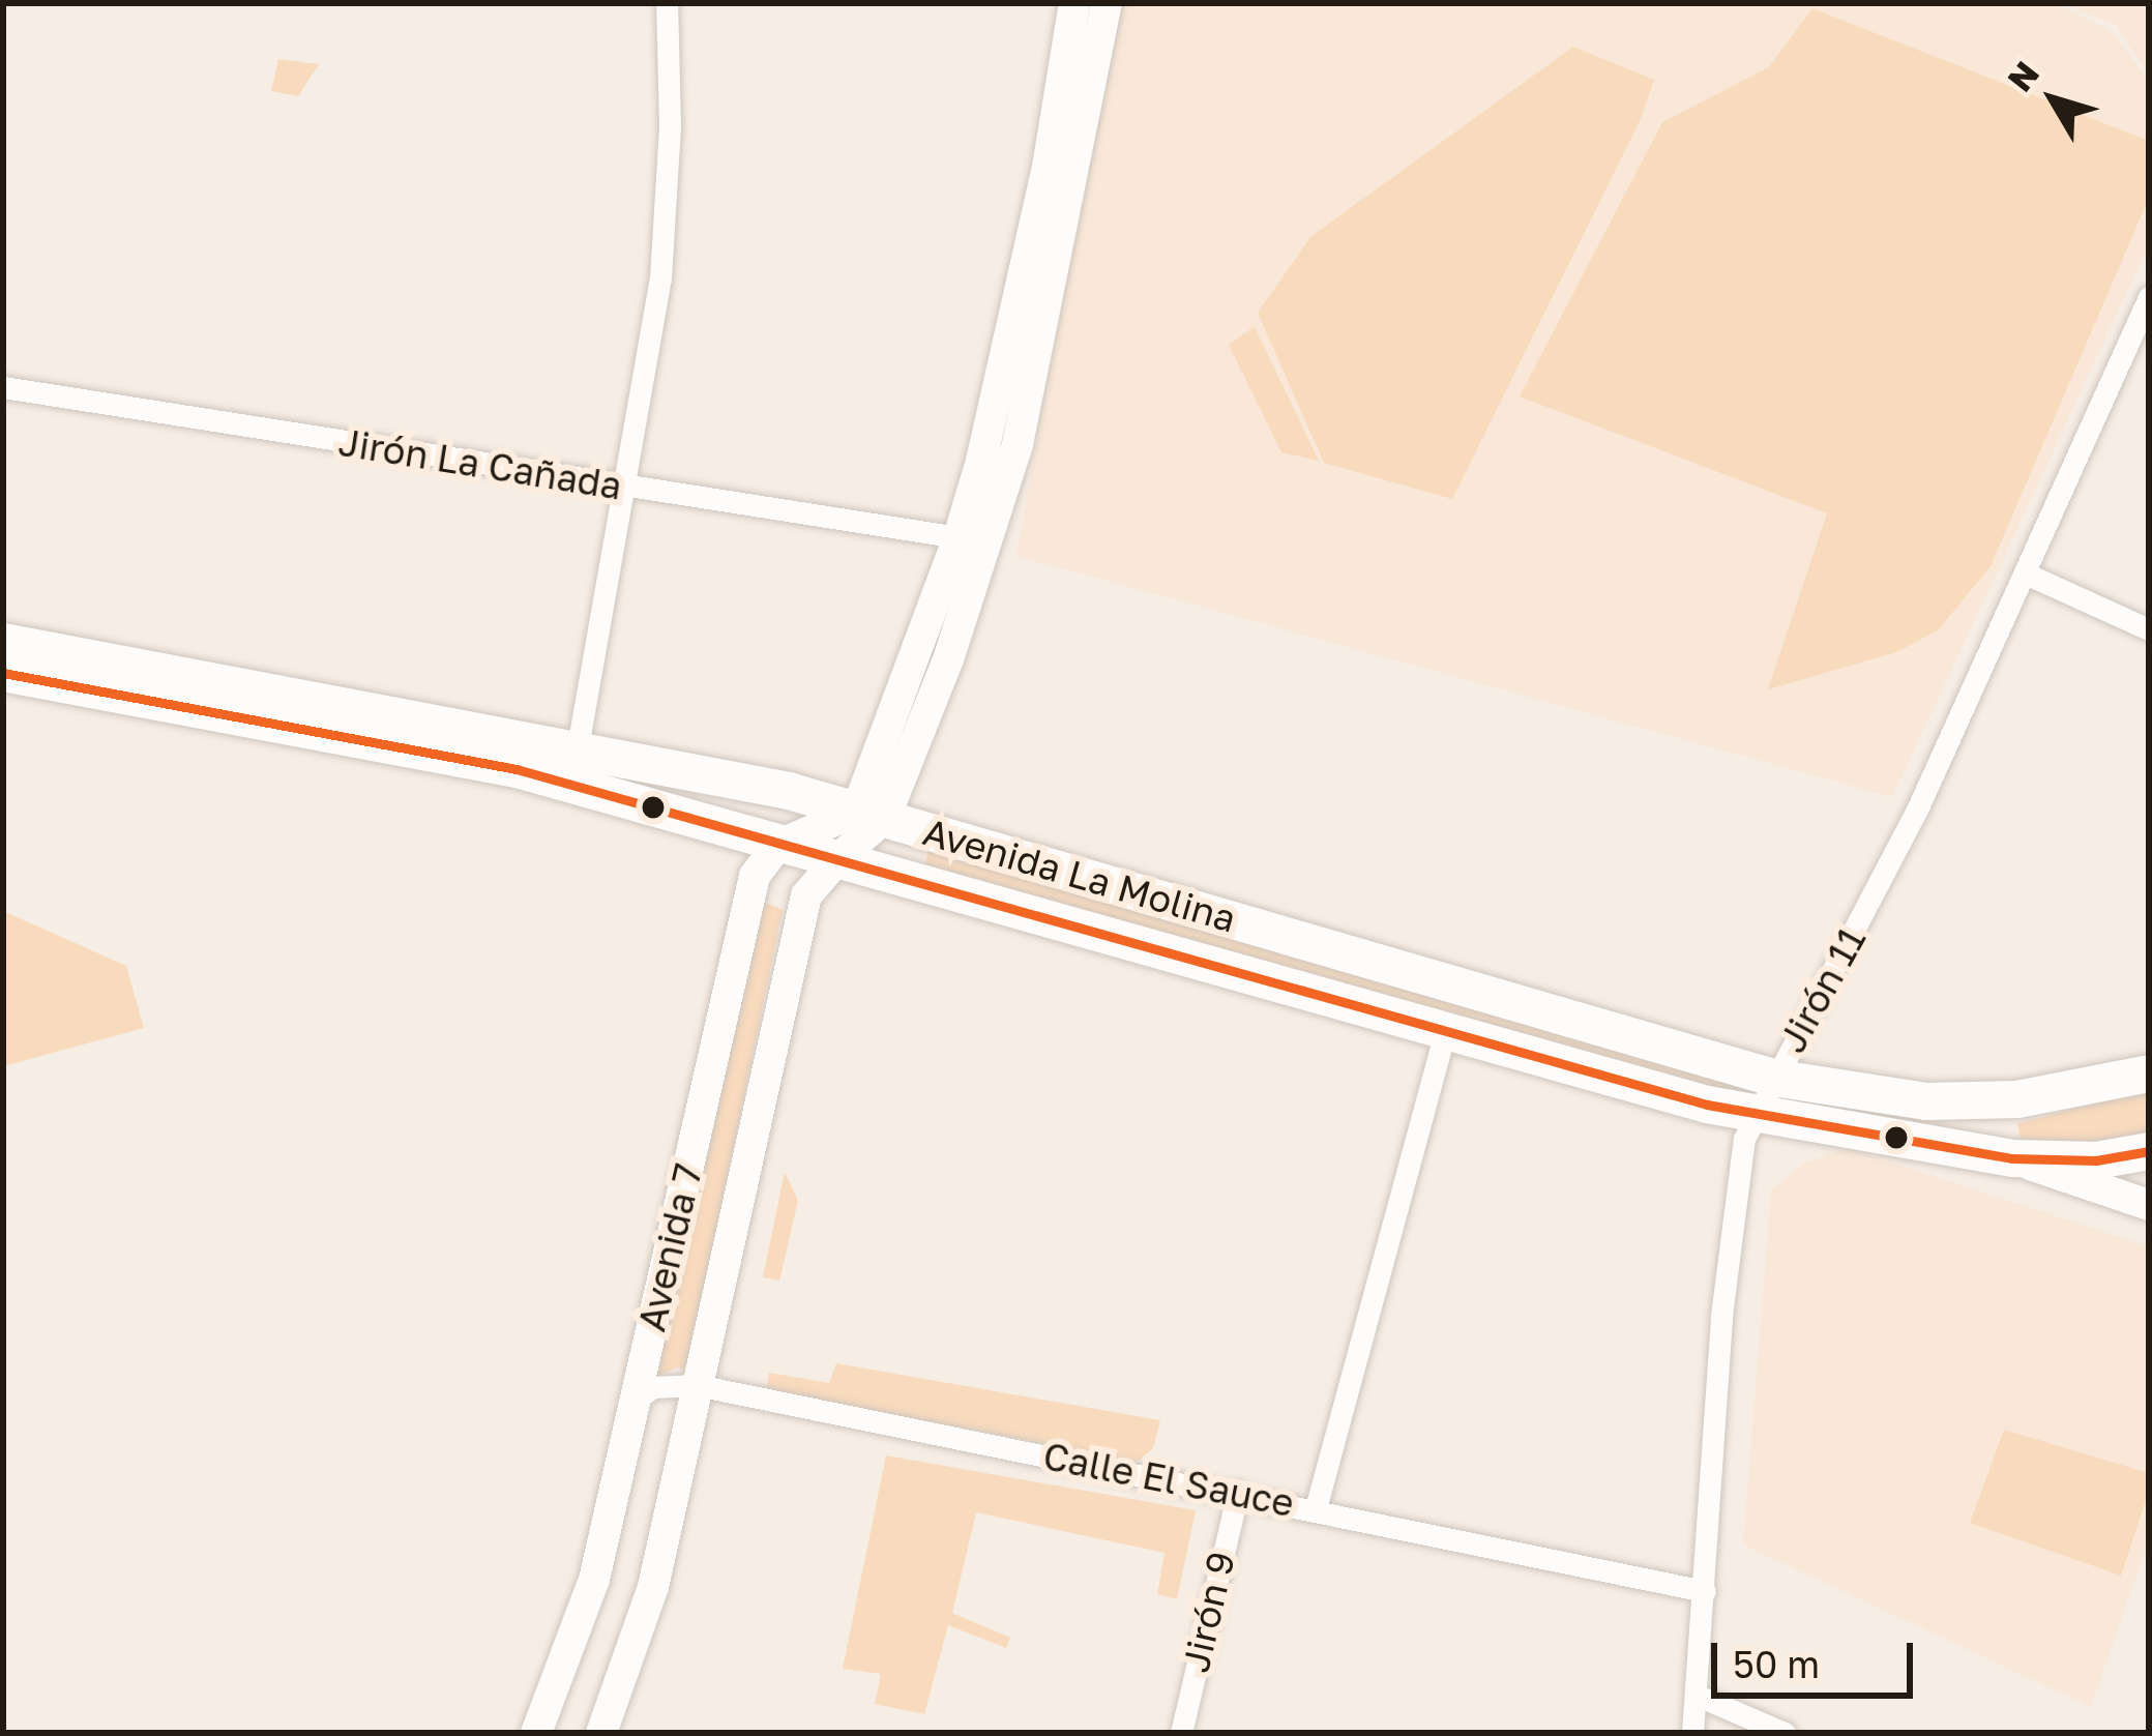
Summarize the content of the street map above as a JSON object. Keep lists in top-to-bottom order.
{
  "streets": {
    "main road": ["Avenida La Molina", "Avenida 7"],
    "street": [
      "Jirón La Cañada",
      "Jirón 11",
      "Calle El Sauce",
      "Jirón 9"
    ]
  },
  "crossings": [
    ["Avenida La Molina", "Jirón 11"],
    ["Avenida La Molina", "Avenida 7"],
    ["Jirón 11", "Calle El Sauce"],
    ["Avenida 7", "Calle El Sauce"],
    ["Calle El Sauce", "Jirón 9"]
  ],
  "scale_bar": "50 m",
  "north": "top left"
}
